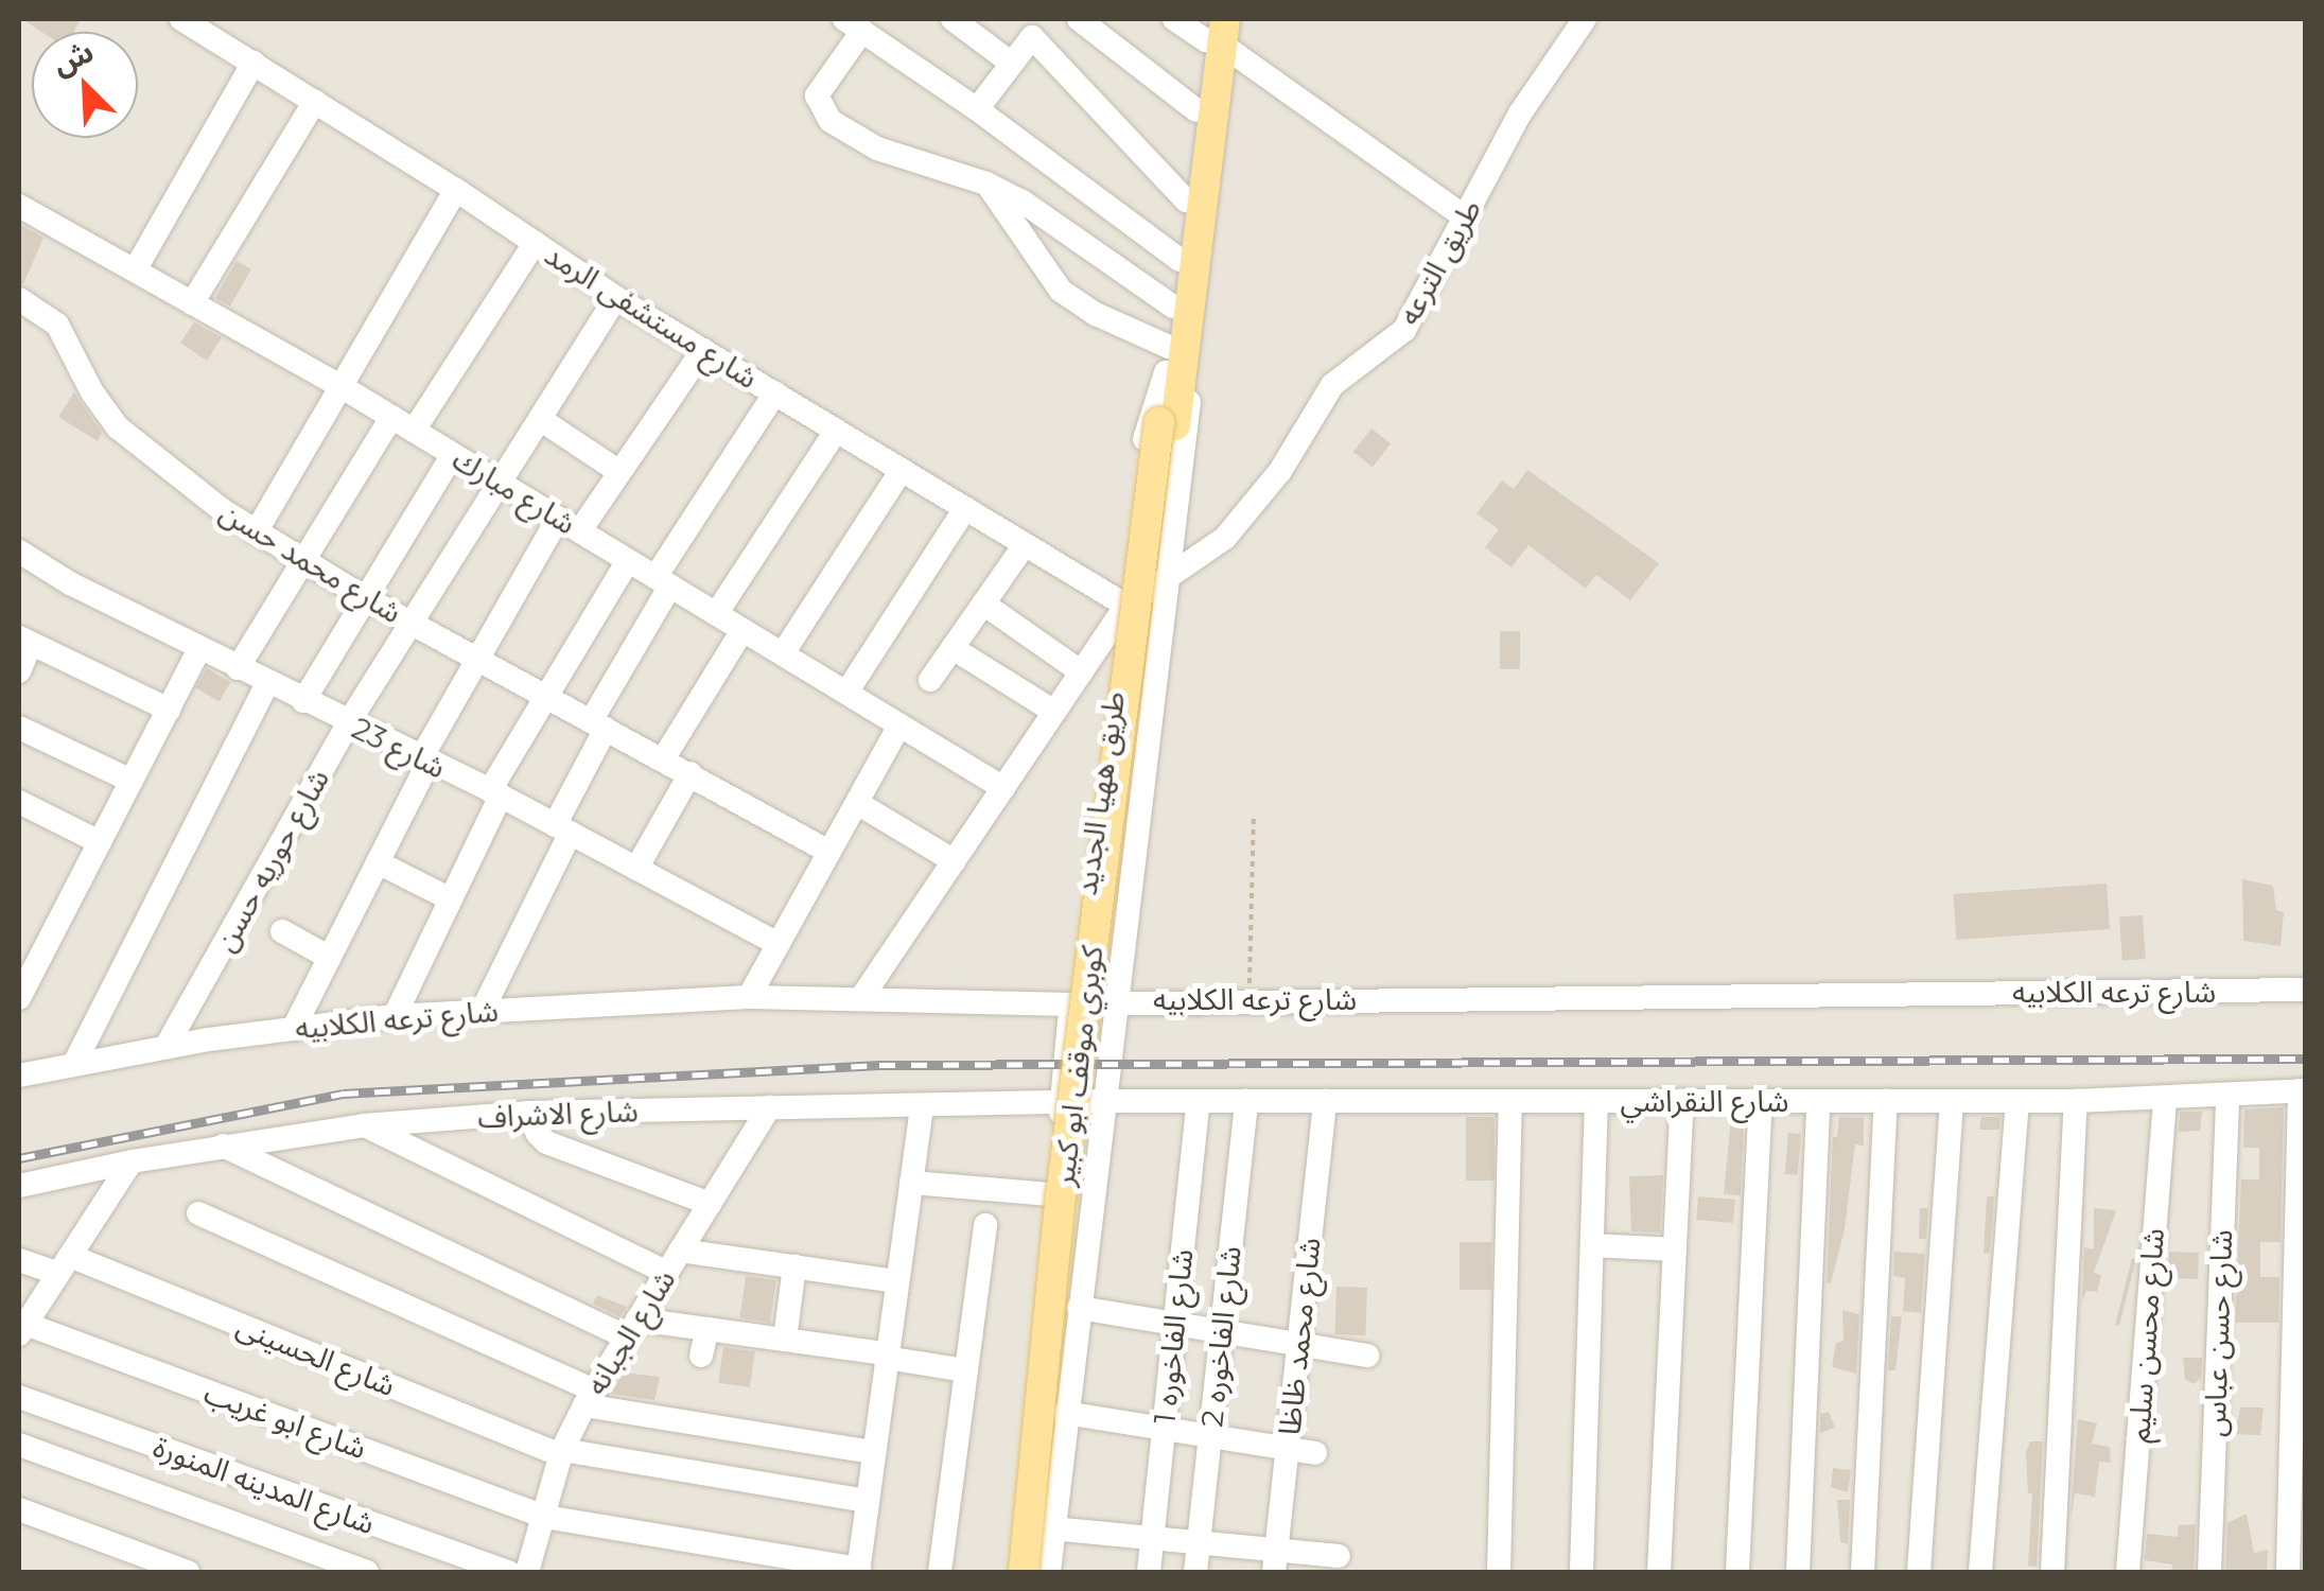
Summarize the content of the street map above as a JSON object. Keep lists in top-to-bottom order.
{
  "streets": {
    "main road": ["طريق ههيا الجديد", "كوبري موقف ابو كبير"],
    "street": [
      "طريق الترعه",
      "شارع مستشفى الرمد",
      "شارع مبارك",
      "شارع محمد حسن",
      "شارع 23",
      "شارع حوريه حسن",
      "شارع ترعه الكلابيه",
      "شارع النقراشي",
      "شارع الاشراف",
      "شارع الجبانه",
      "شارع حسن عباس",
      "شارع محسن سليم",
      "شارع الفاخوره 1",
      "شارع الفاخوره 2",
      "شارع محمد ظاظا",
      "شارع الحسينى",
      "شارع ابو غريب",
      "شارع المدينه المنورة"
    ]
  },
  "crossings": [
    ["طريق الترعه", "شارع مستشفى الرمد"],
    ["طريق الترعه", "طريق ههيا الجديد"],
    ["شارع مستشفى الرمد", "طريق ههيا الجديد"],
    ["شارع مستشفى الرمد", "شارع حوريه حسن"],
    ["شارع مبارك", "شارع حوريه حسن"],
    ["شارع محمد حسن", "شارع حوريه حسن"],
    ["شارع 23", "شارع حوريه حسن"],
    ["طريق ههيا الجديد", "شارع ترعه الكلابيه"],
    ["طريق ههيا الجديد", "كوبري موقف ابو كبير"],
    ["طريق ههيا الجديد", "شارع النقراشي"],
    ["طريق ههيا الجديد", "شارع الاشراف"],
    ["شارع حوريه حسن", "شارع ترعه الكلابيه"],
    ["شارع النقراشي", "شارع الاشراف"],
    ["شارع النقراشي", "شارع حسن عباس"],
    ["شارع النقراشي", "شارع محسن سليم"],
    ["شارع النقراشي", "شارع الفاخوره 1"],
    ["شارع النقراشي", "شارع الفاخوره 2"],
    ["شارع النقراشي", "شارع محمد ظاظا"],
    ["شارع الاشراف", "شارع الجبانه"],
    ["شارع الجبانه", "شارع الحسينى"],
    ["شارع الجبانه", "شارع ابو غريب"]
  ],
  "north": "top left"
}
